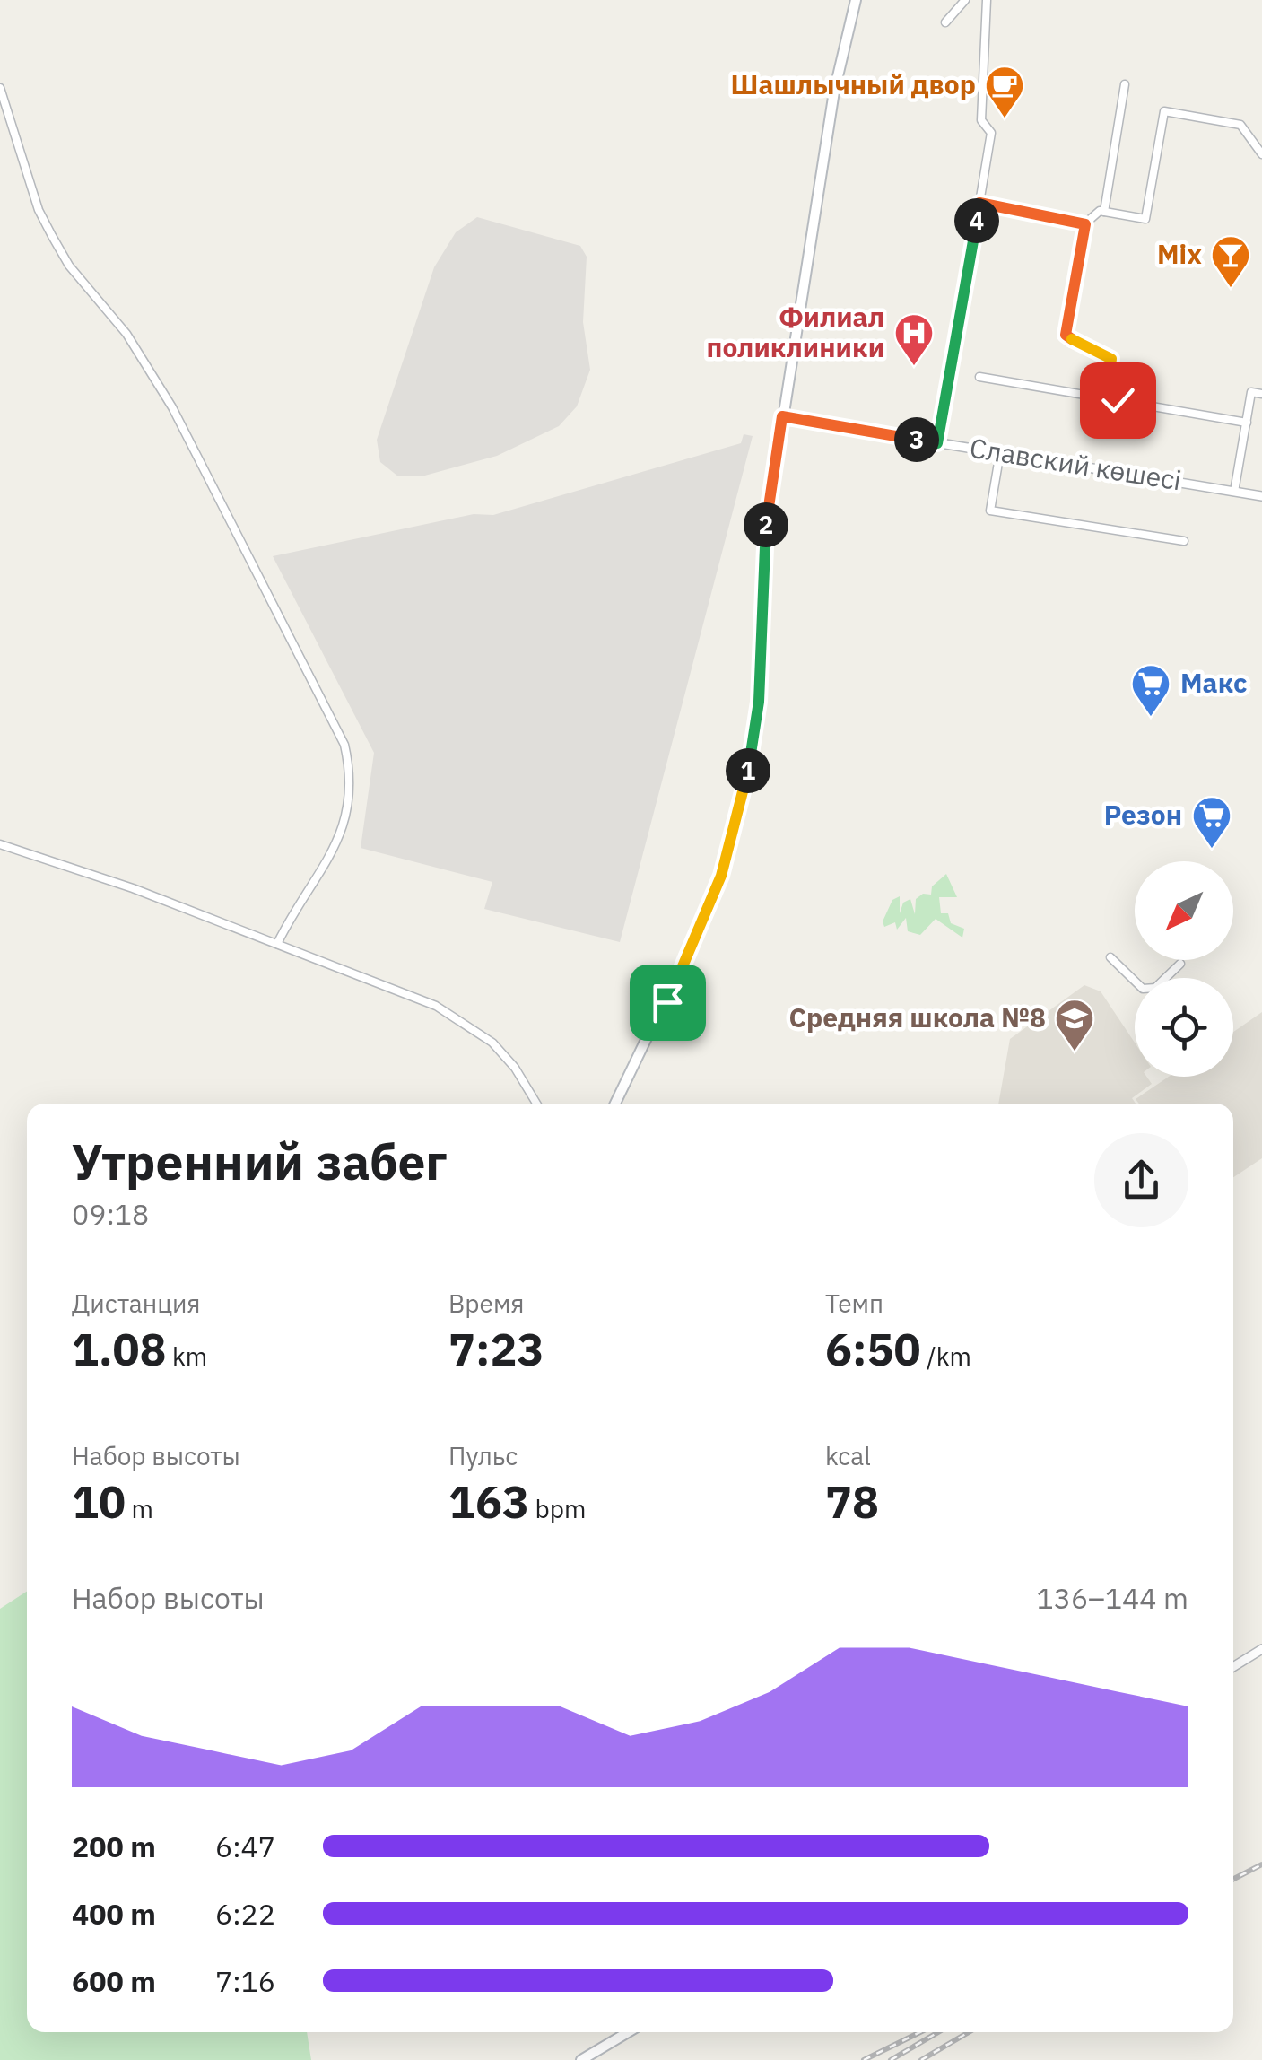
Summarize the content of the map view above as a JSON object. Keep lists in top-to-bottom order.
{
  "streets": {
    "street": ["Славский көшесі"]
  },
  "places": {
    "cafe": ["Шашлычный двор"],
    "bar": ["Mix"],
    "hospital": ["Филиал поликлиники"],
    "supermarket": ["Макс", "Резон"],
    "school or university": ["Средняя школа №8"]
  },
  "north": "bottom left",
  "page": {
    "pins": [
      "4",
      "3",
      "2",
      "1"
    ],
    "heading": ["Утренний забег", "09:18"],
    "stats": [
      ["Дистанция", "1.08 km"],
      ["Время", "7:23"],
      ["Темп", "6:50 /km"],
      ["Набор высоты", "10 m"],
      ["Пульс", "163 bpm"],
      ["kcal", "78"]
    ],
    "chart": ["Набор высоты", "136–144 m"],
    "list": [
      {
        "name": "200 m",
        "note": "6:47"
      },
      {
        "name": "400 m",
        "note": "6:22"
      },
      {
        "name": "600 m",
        "note": "7:16"
      }
    ]
  }
}
